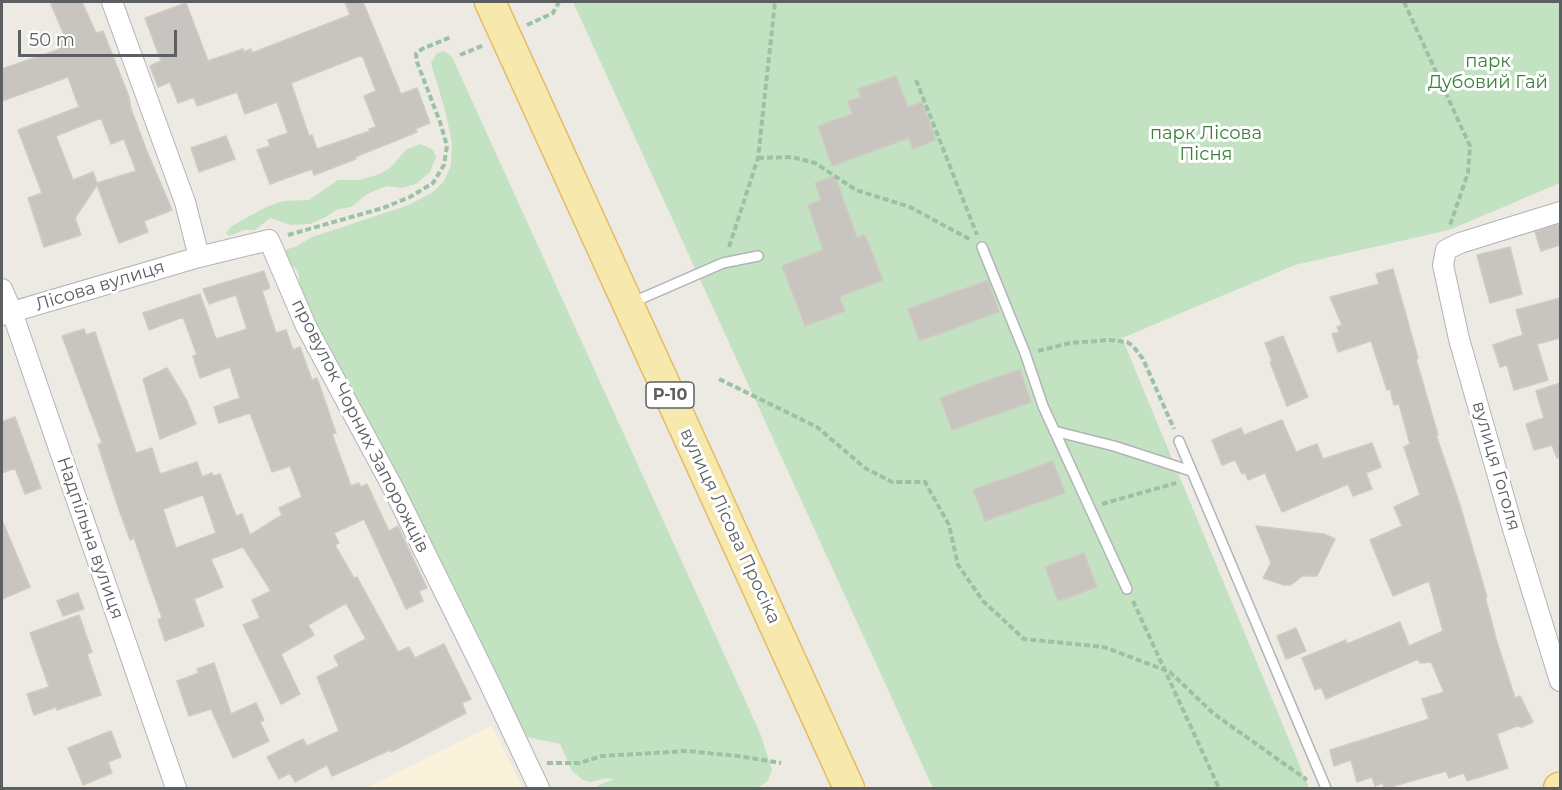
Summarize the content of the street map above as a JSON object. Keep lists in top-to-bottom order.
{
  "streets": {
    "main road": ["Р-10", "вулиця Лісова Просіка"],
    "street": [
      "Лісова вулиця",
      "провулок Чорних Запорожців",
      "вулиця Гоголя",
      "Надпільна вулиця"
    ]
  },
  "crossings": [
    ["Лісова вулиця", "Надпільна вулиця"]
  ],
  "parks": ["парк Дубовий Гай", "парк Лісова Пісня"],
  "scale_bar": "50 m"
}
